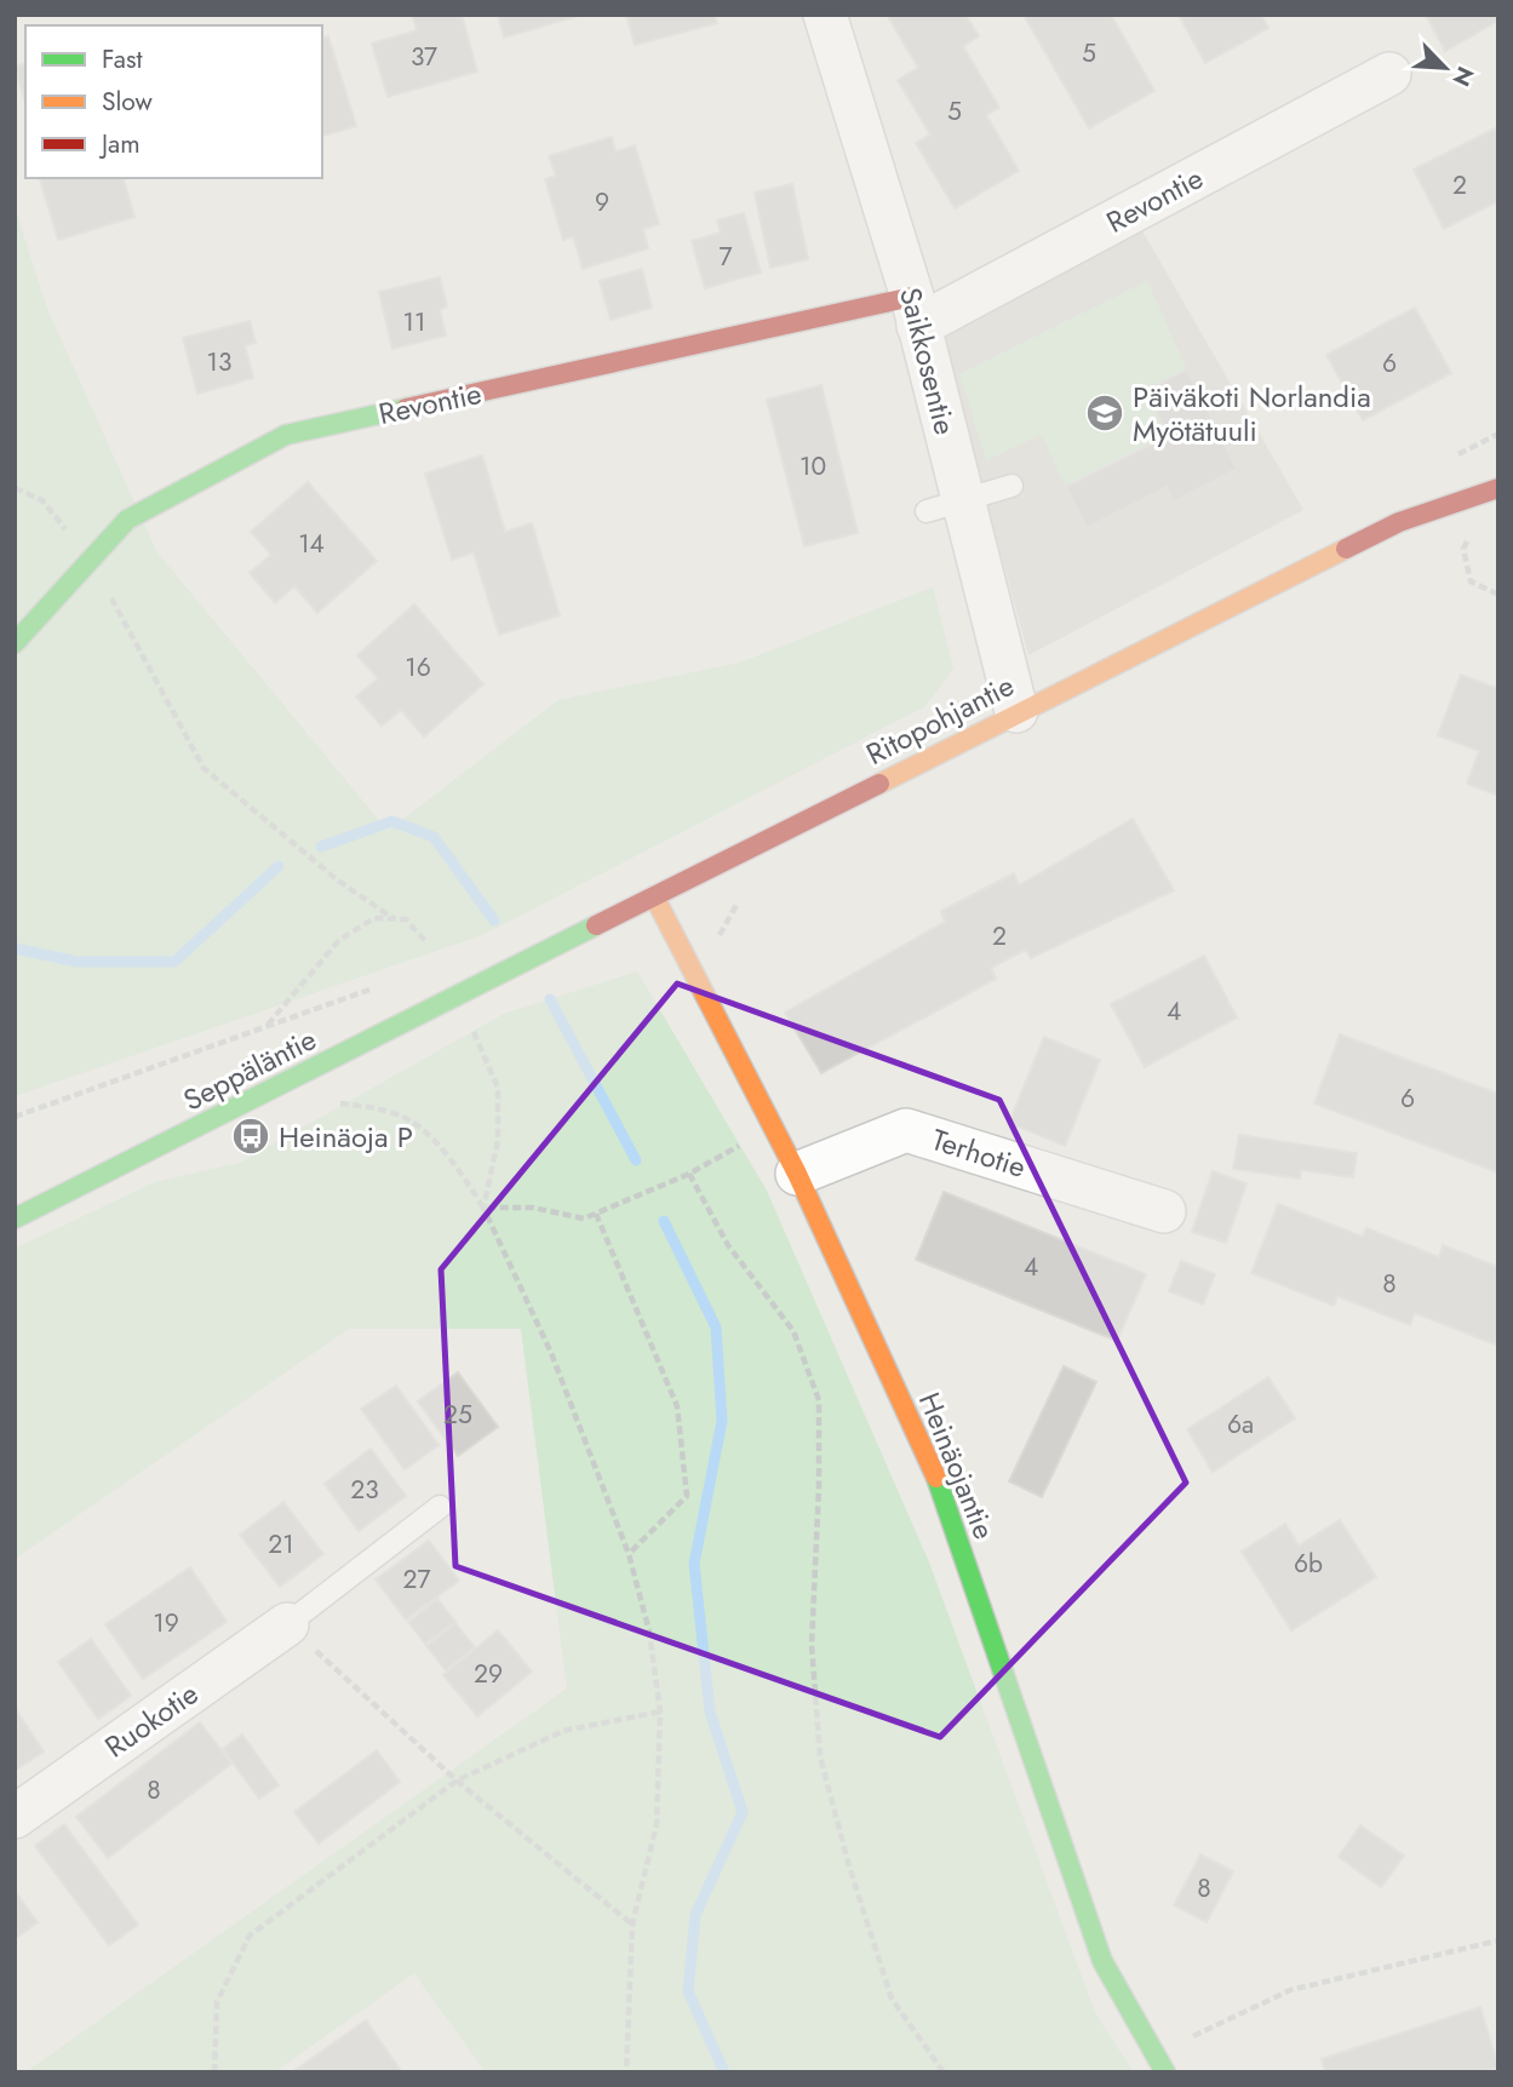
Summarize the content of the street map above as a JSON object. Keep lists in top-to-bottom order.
{
  "streets": {
    "street": [
      "Revontie",
      "Saikkosentie",
      "Ritopohjantie",
      "Seppäläntie",
      "Terhotie",
      "Heinäojantie",
      "Ruokotie"
    ]
  },
  "crossings": [
    ["Revontie", "Saikkosentie"],
    ["Saikkosentie", "Ritopohjantie"],
    ["Ritopohjantie", "Seppäläntie"],
    ["Ritopohjantie", "Heinäojantie"],
    ["Terhotie", "Heinäojantie"]
  ],
  "places": {
    "school or university": ["Päiväkoti Norlandia Myötätuuli"],
    "bus stop": ["Heinäoja P"]
  },
  "house_numbers": [
    "5",
    "37",
    "5",
    "2",
    "9",
    "7",
    "11",
    "13",
    "6",
    "10",
    "14",
    "16",
    "2",
    "4",
    "6",
    "4",
    "8",
    "25",
    "6a",
    "23",
    "21",
    "6b",
    "27",
    "19",
    "29",
    "8",
    "8"
  ],
  "legend": ["Fast", "Slow", "Jam"],
  "north": "bottom right"
}
